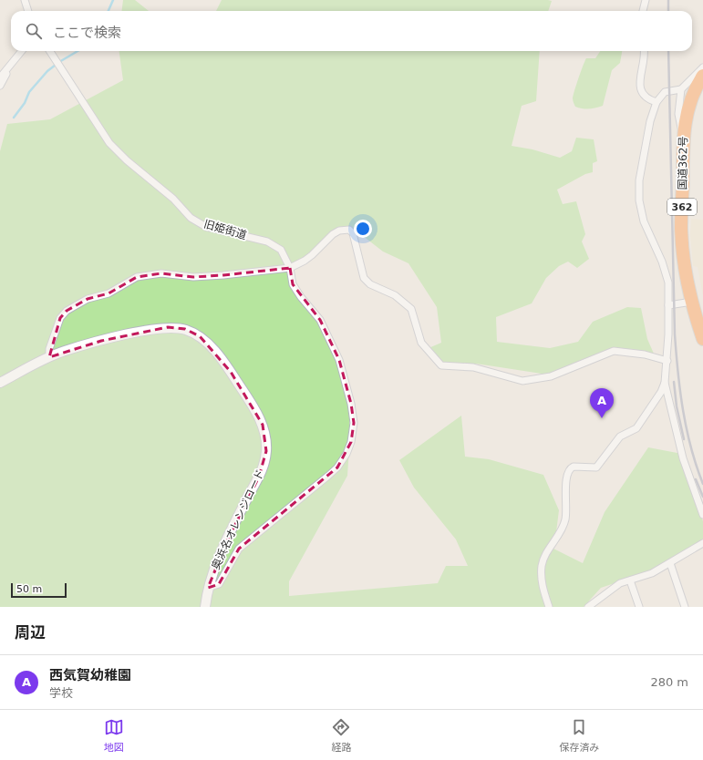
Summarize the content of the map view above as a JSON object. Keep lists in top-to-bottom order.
{
  "streets": {
    "highway": ["国道362号", "362"],
    "street": ["旧姫街道", "奥浜名オレンジロード"]
  },
  "crossings": [
    ["旧姫街道", "奥浜名オレンジロード"]
  ],
  "scale_bar": "50 m",
  "page": {
    "search": "ここで検索",
    "pins": "A",
    "scale": "50 m",
    "heading": "周辺",
    "list": [
      {
        "mark": "A",
        "name": "西気賀幼稚園",
        "note": "学校",
        "value": "280 m"
      }
    ],
    "nav": ["地図", "経路", "保存済み"]
  }
}
